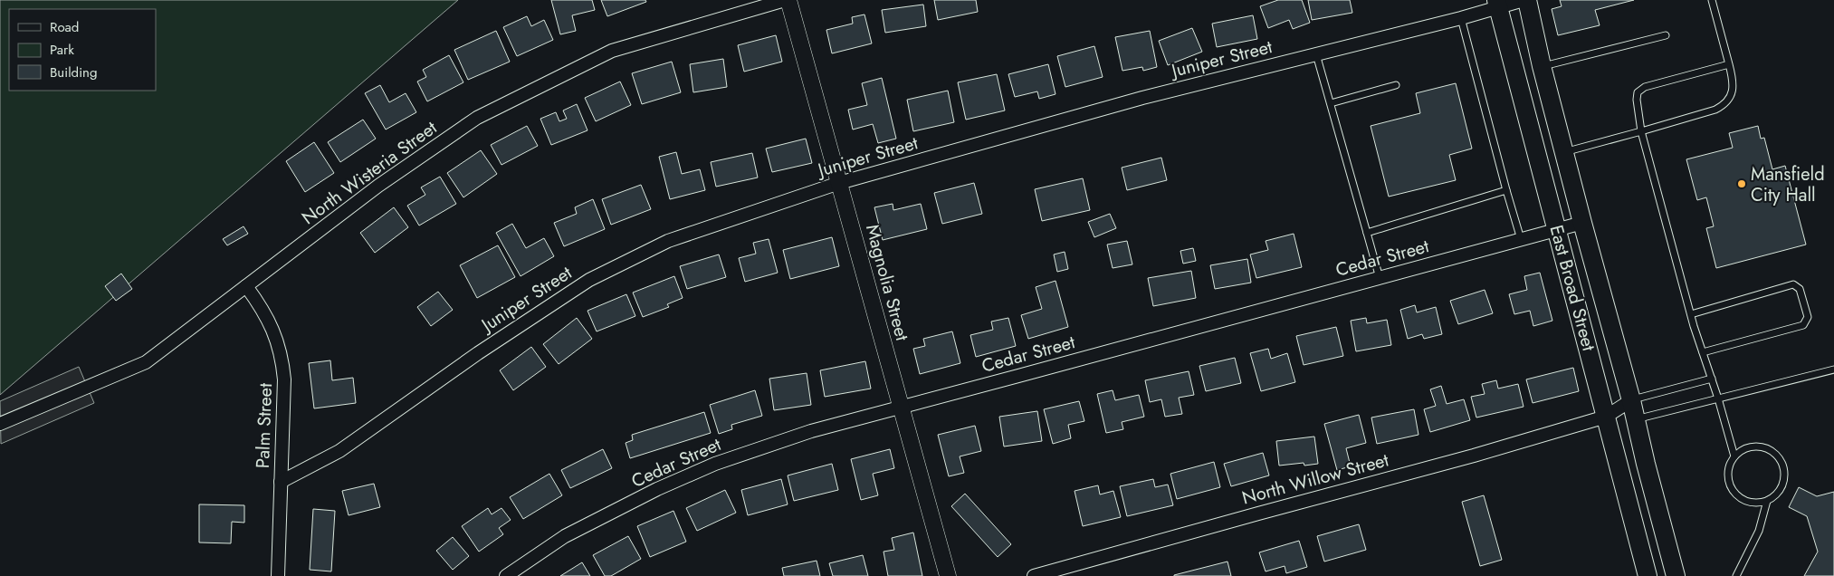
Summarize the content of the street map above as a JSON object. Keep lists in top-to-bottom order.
{
  "streets": {
    "main road": ["East Broad Street"],
    "street": [
      "Juniper Street",
      "North Wisteria Street",
      "Cedar Street",
      "Magnolia Street",
      "Palm Street",
      "North Willow Street"
    ]
  },
  "crossings": [
    ["Juniper Street", "Magnolia Street"],
    ["Juniper Street", "East Broad Street"],
    ["Juniper Street", "Palm Street"],
    ["North Wisteria Street", "Palm Street"],
    ["Cedar Street", "Magnolia Street"],
    ["Cedar Street", "East Broad Street"],
    ["East Broad Street", "North Willow Street"]
  ],
  "places": ["Mansfield City Hall"],
  "legend": ["Road", "Park", "Building"]
}
